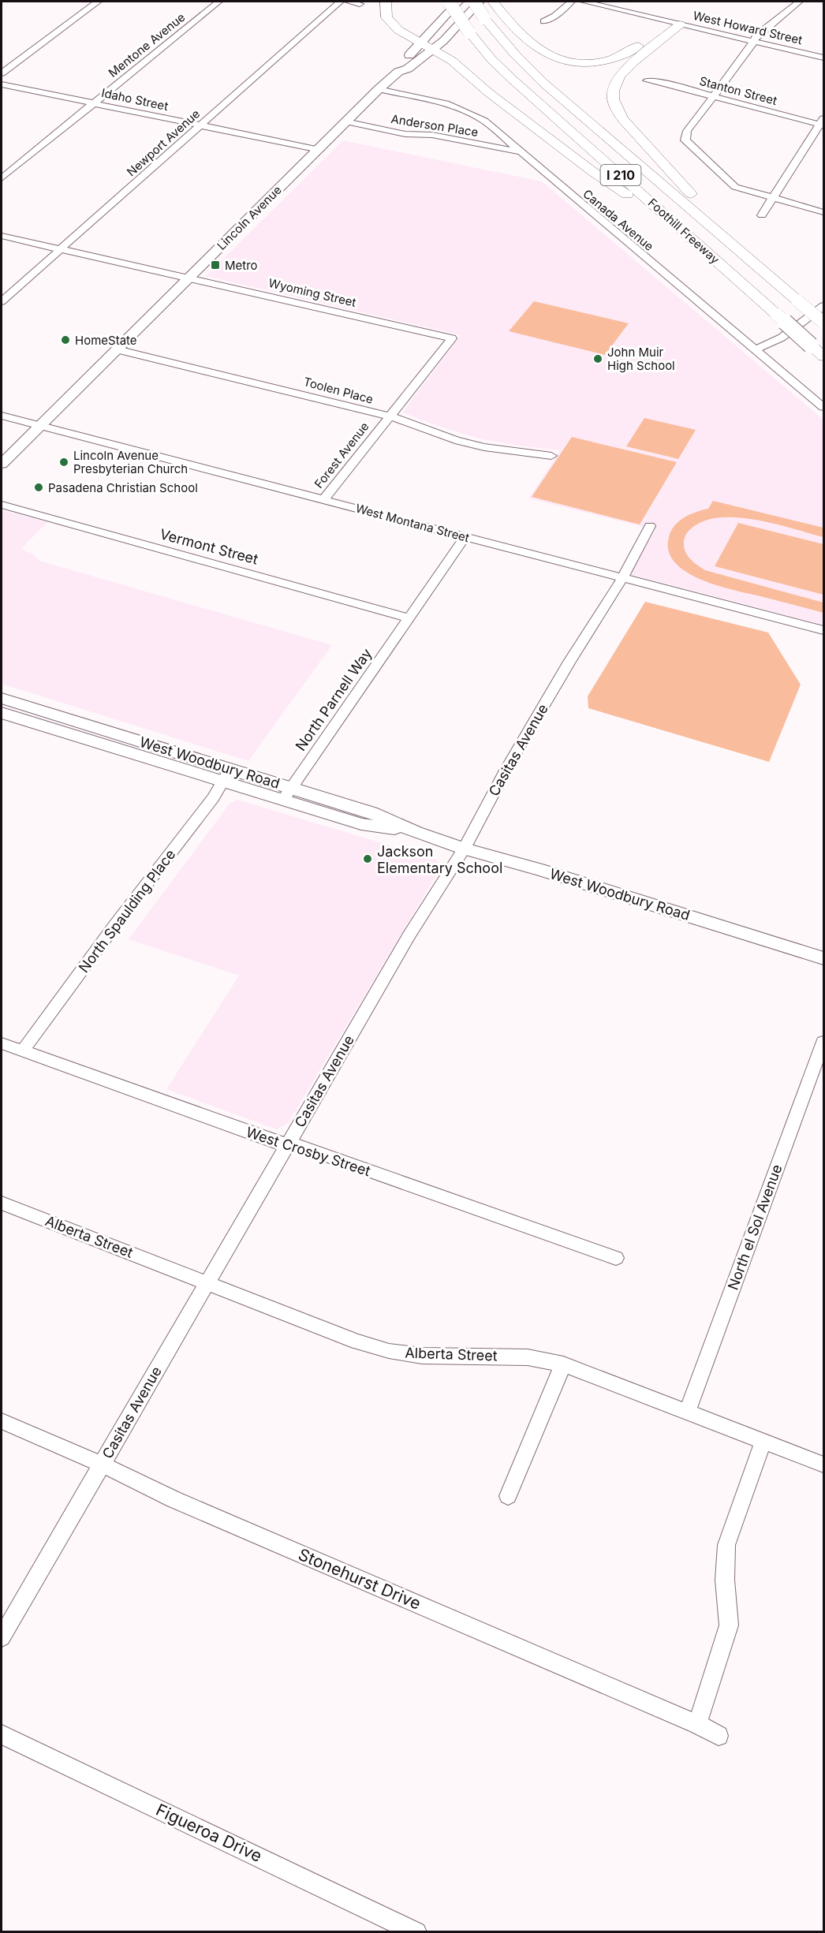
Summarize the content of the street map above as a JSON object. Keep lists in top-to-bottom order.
{
  "streets": {
    "highway": ["I 210", "Foothill Freeway"],
    "main road": ["Lincoln Avenue", "West Woodbury Road"],
    "street": [
      "West Howard Street",
      "Mentone Avenue",
      "Stanton Street",
      "Idaho Street",
      "Anderson Place",
      "Newport Avenue",
      "Canada Avenue",
      "Wyoming Street",
      "Toolen Place",
      "Forest Avenue",
      "West Montana Street",
      "Vermont Street",
      "North Parnell Way",
      "Casitas Avenue",
      "North Spaulding Place",
      "West Crosby Street",
      "North el Sol Avenue",
      "Alberta Street",
      "Stonehurst Drive",
      "Figueroa Drive"
    ]
  },
  "crossings": [
    ["Mentone Avenue", "Idaho Street"],
    ["Idaho Street", "Newport Avenue"],
    ["Idaho Street", "Lincoln Avenue"],
    ["Anderson Place", "Lincoln Avenue"],
    ["Anderson Place", "Canada Avenue"],
    ["Newport Avenue", "Wyoming Street"],
    ["Lincoln Avenue", "Canada Avenue"],
    ["Lincoln Avenue", "Wyoming Street"],
    ["Lincoln Avenue", "Toolen Place"],
    ["Lincoln Avenue", "West Montana Street"],
    ["Wyoming Street", "Forest Avenue"],
    ["Toolen Place", "Forest Avenue"],
    ["Forest Avenue", "West Montana Street"],
    ["West Montana Street", "North Parnell Way"],
    ["West Montana Street", "Casitas Avenue"],
    ["Vermont Street", "North Parnell Way"],
    ["North Parnell Way", "West Woodbury Road"],
    ["Casitas Avenue", "West Woodbury Road"],
    ["Casitas Avenue", "West Crosby Street"],
    ["Casitas Avenue", "Alberta Street"],
    ["Casitas Avenue", "Stonehurst Drive"],
    ["West Woodbury Road", "North Spaulding Place"],
    ["North Spaulding Place", "West Crosby Street"],
    ["North el Sol Avenue", "Alberta Street"]
  ],
  "places": {
    "transit": ["Metro"],
    "other": [
      "HomeState",
      "John Muir High School",
      "Lincoln Avenue Presbyterian Church",
      "Pasadena Christian School",
      "Jackson Elementary School"
    ]
  }
}
